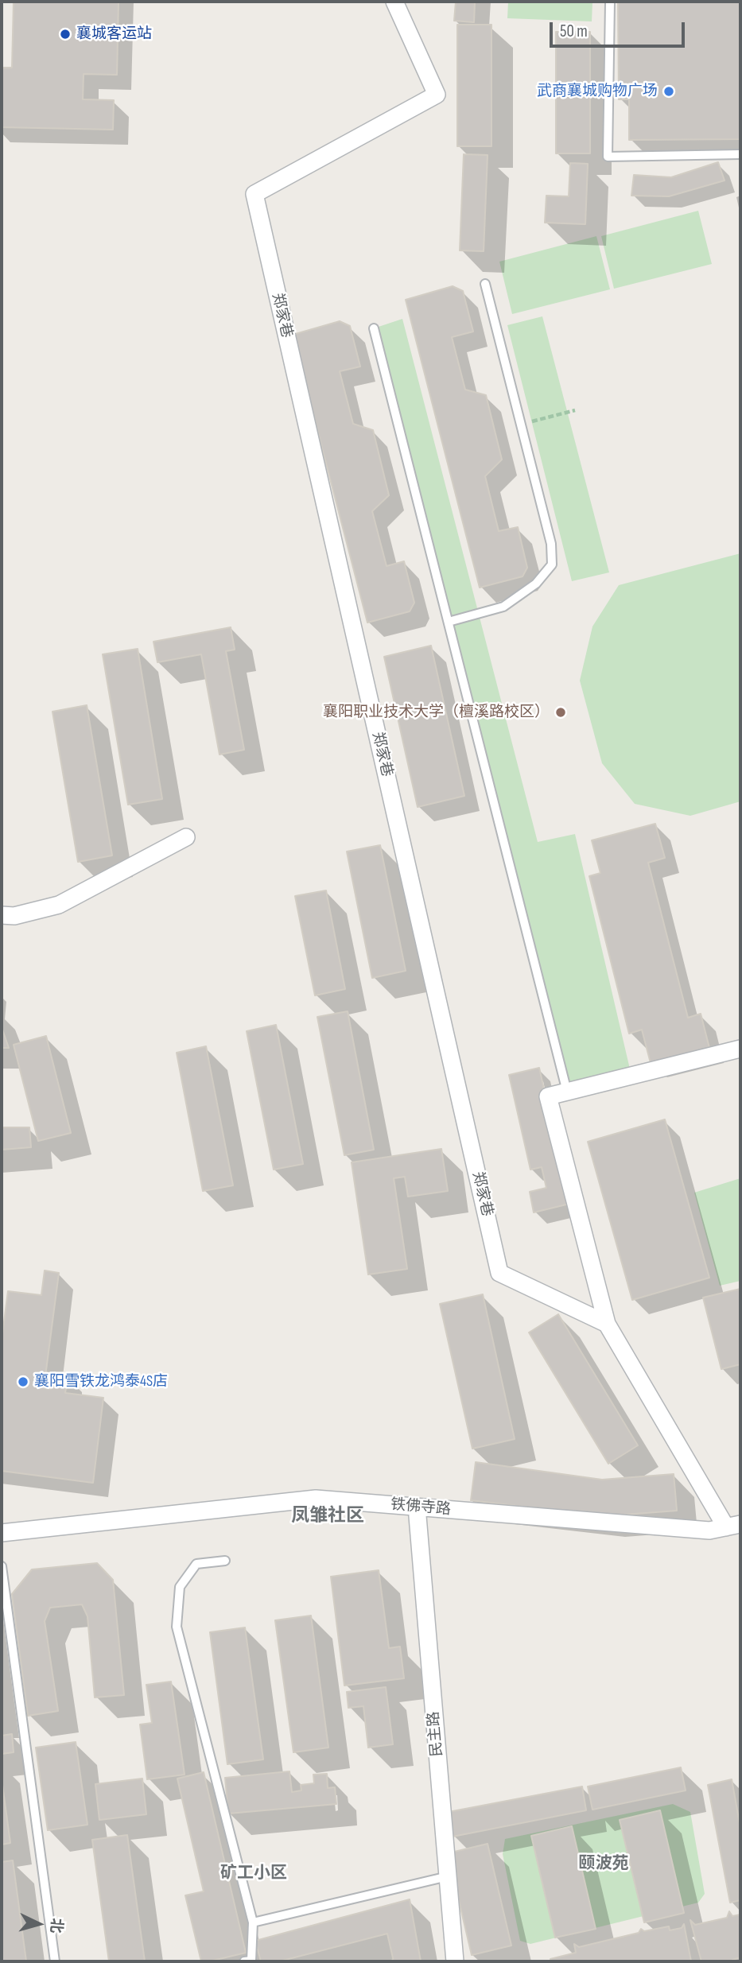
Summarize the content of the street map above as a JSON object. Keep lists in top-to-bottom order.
{
  "streets": {
    "street": ["郑家巷", "铁佛寺路", "民主路"]
  },
  "crossings": [
    ["铁佛寺路", "民主路"]
  ],
  "districts": ["凤雏社区", "颐波苑", "矿工小区"],
  "places": [
    "襄城客运站",
    "武商襄城购物广场",
    "襄阳职业技术大学（檀溪路校区）",
    "襄阳雪铁龙鸿泰4S店"
  ],
  "scale_bar": "50 m",
  "north": "right"
}
